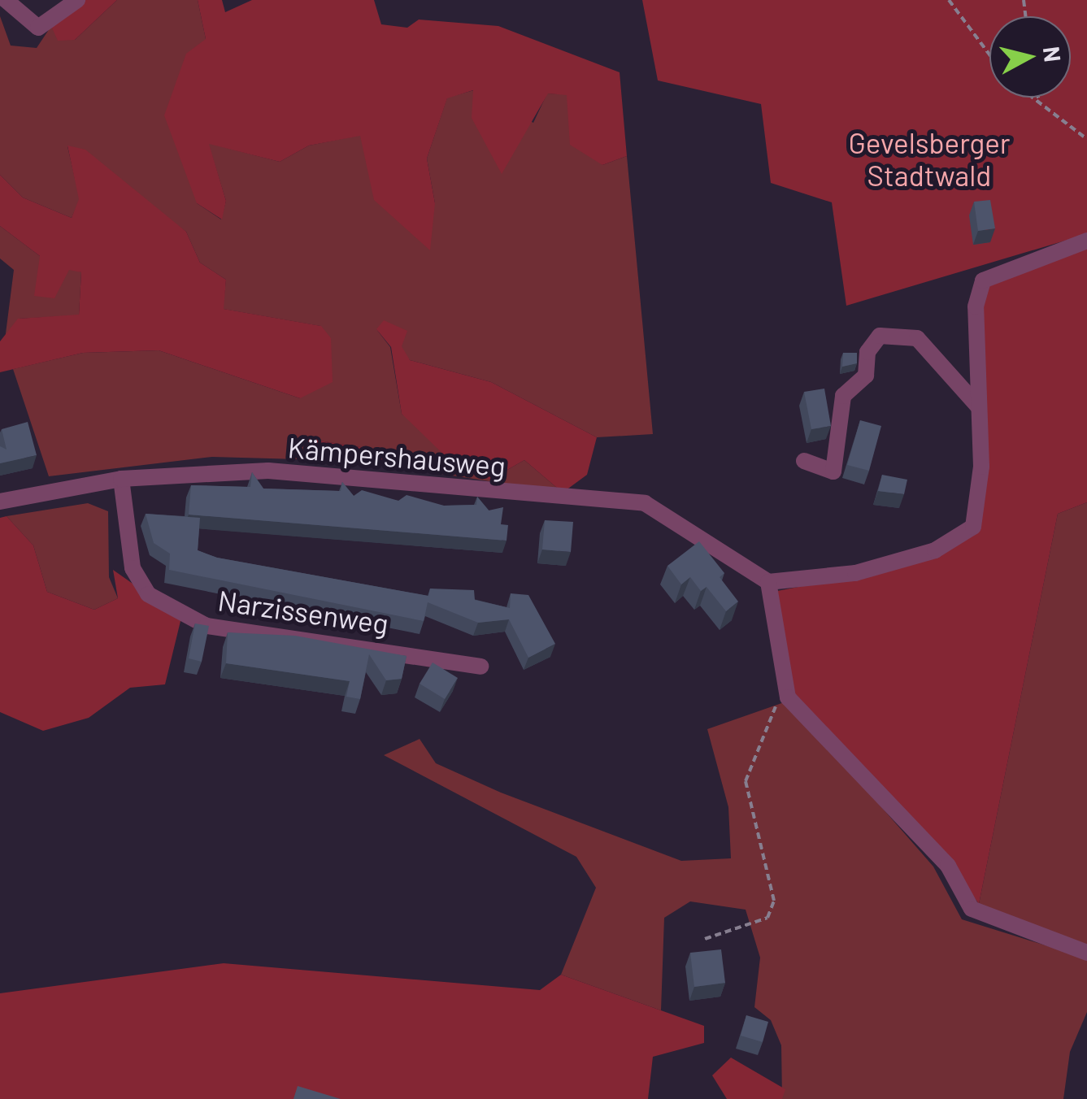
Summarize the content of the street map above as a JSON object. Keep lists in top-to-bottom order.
{
  "streets": {
    "street": ["Kämpershausweg", "Narzissenweg"]
  },
  "crossings": [
    ["Kämpershausweg", "Narzissenweg"]
  ],
  "parks": ["Gevelsberger Stadtwald"],
  "north": "right"
}
